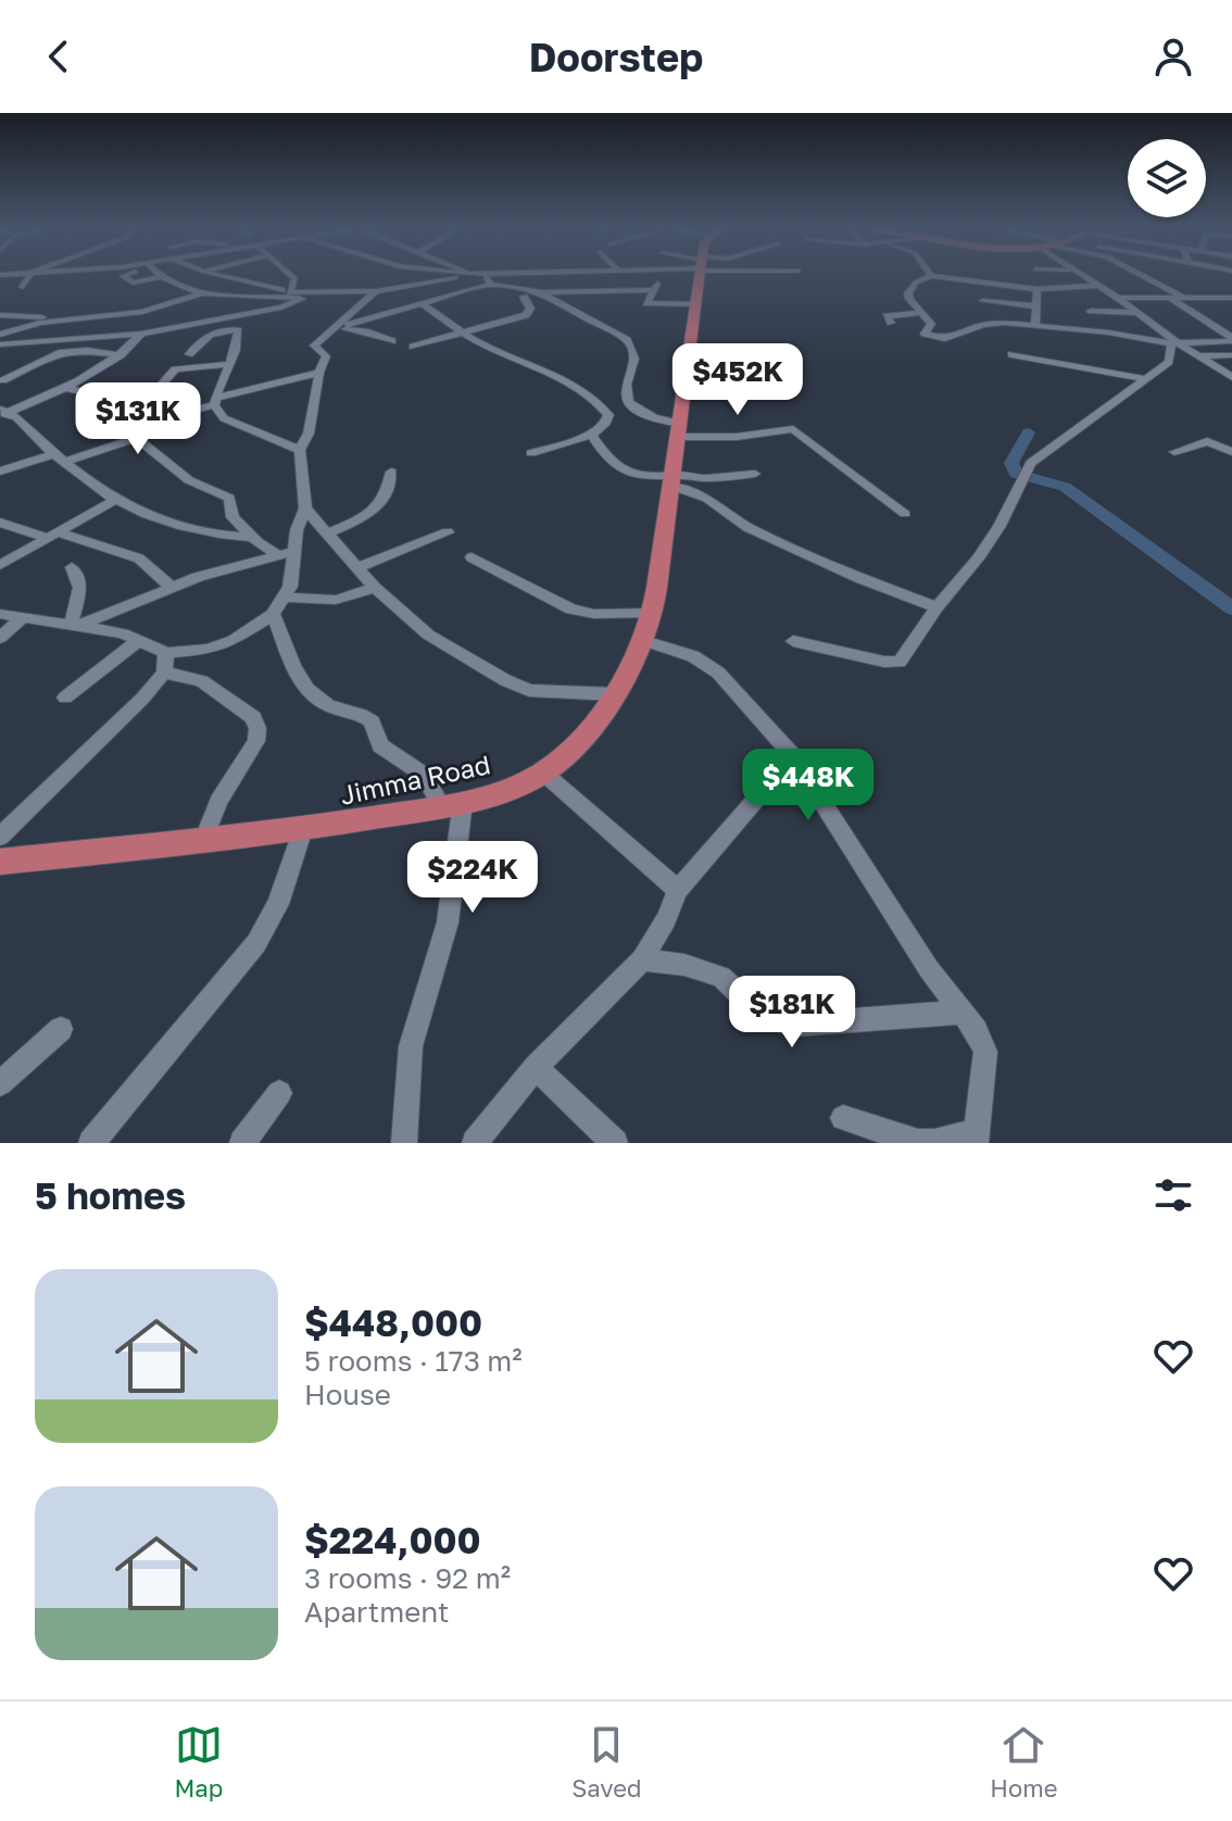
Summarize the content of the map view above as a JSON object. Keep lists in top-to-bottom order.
{
  "streets": {
    "highway": ["Jimma Road"]
  },
  "page": {
    "header": "Doorstep",
    "price": [
      "$452K",
      "$131K",
      "$448K",
      "$224K",
      "$181K"
    ],
    "heading": "5 homes",
    "list": [
      {
        "name": "$448,000",
        "note": "5 rooms · 173 m² · House"
      },
      {
        "name": "$224,000",
        "note": "3 rooms · 92 m² · Apartment"
      }
    ],
    "tabs": ["Map", "Saved", "Home"]
  }
}
